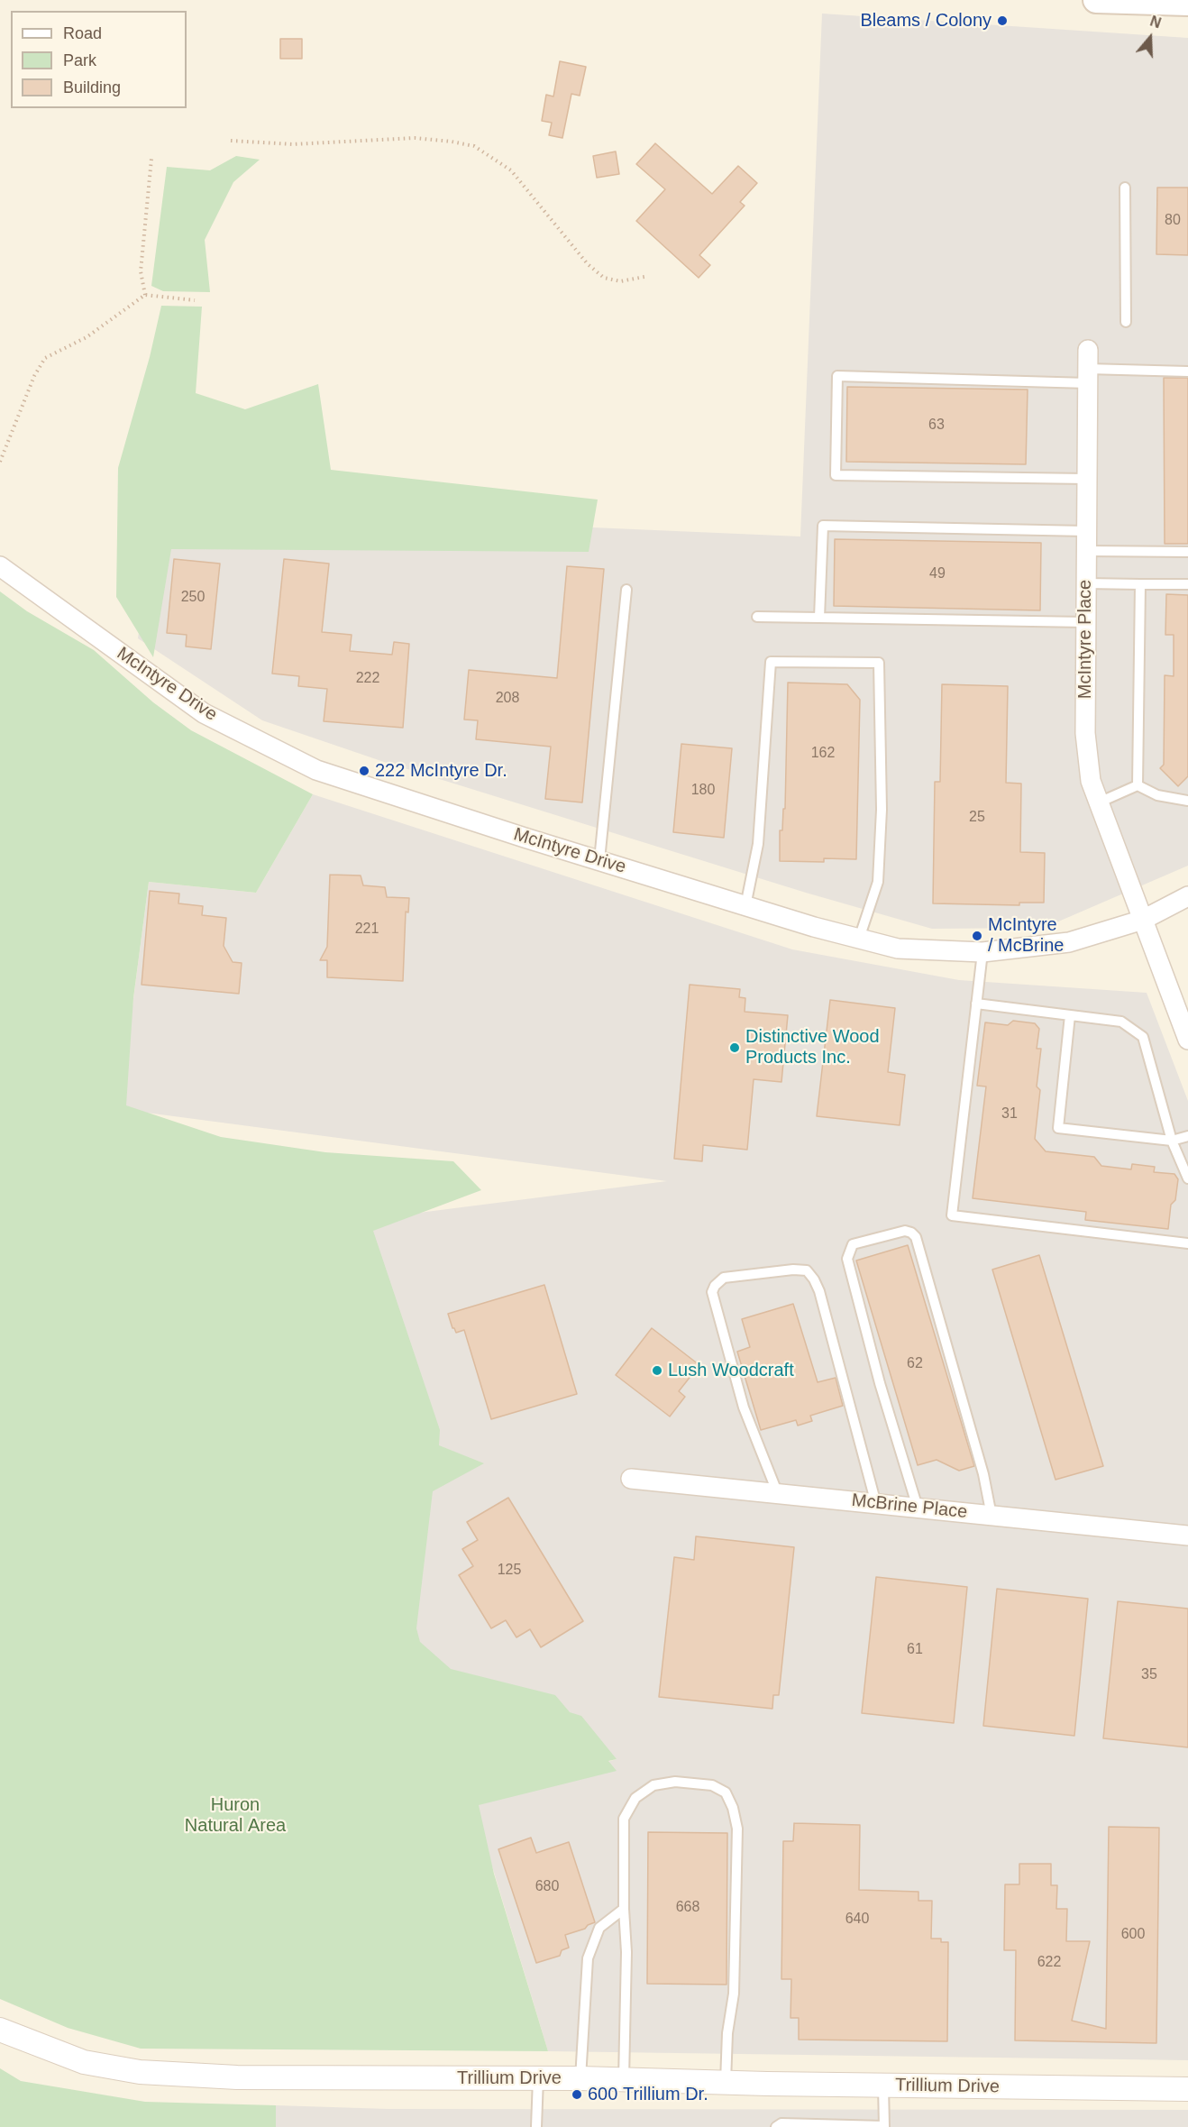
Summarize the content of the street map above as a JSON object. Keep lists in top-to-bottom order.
{
  "streets": {
    "street": [
      "McIntyre Place",
      "McIntyre Drive",
      "McBrine Place",
      "Trillium Drive"
    ]
  },
  "crossings": [
    ["McIntyre Place", "McIntyre Drive"]
  ],
  "parks": ["Huron Natural Area"],
  "places": [
    "Bleams / Colony",
    "222 McIntyre Dr.",
    "McIntyre / McBrine",
    "Distinctive Wood Products Inc.",
    "Lush Woodcraft",
    "600 Trillium Dr."
  ],
  "house_numbers": [
    "80",
    "63",
    "49",
    "250",
    "222",
    "208",
    "162",
    "180",
    "25",
    "221",
    "31",
    "62",
    "125",
    "61",
    "35",
    "680",
    "668",
    "640",
    "600",
    "622"
  ],
  "legend": ["Road", "Park", "Building"],
  "north": "top"
}
